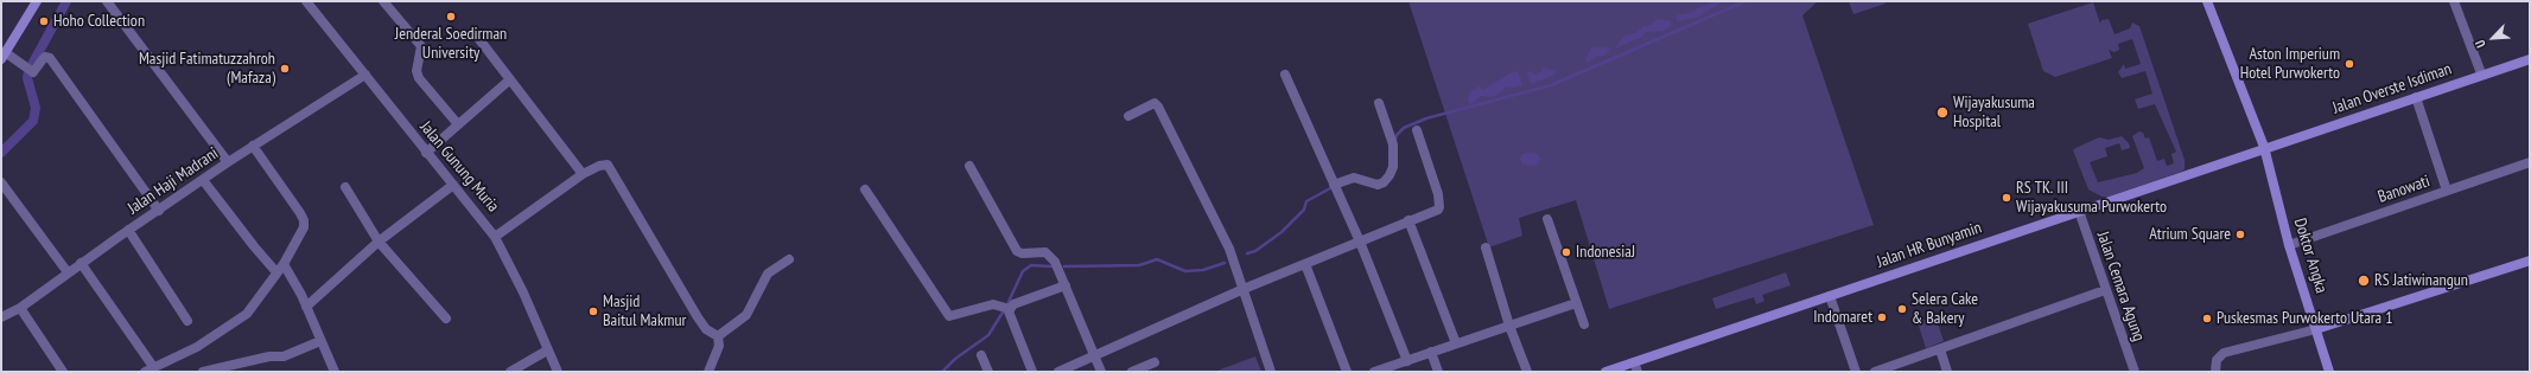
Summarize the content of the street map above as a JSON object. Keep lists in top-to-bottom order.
{
  "streets": {
    "main road": ["Jalan Overste Isdiman", "Jalan HR Bunyamin", "Doktor Angka"],
    "street": [
      "Jalan Gunung Muria",
      "Jalan Haji Madrani",
      "Banowati",
      "Jalan Cemara Agung"
    ]
  },
  "crossings": [
    ["Jalan Overste Isdiman", "Jalan HR Bunyamin"],
    ["Jalan Overste Isdiman", "Doktor Angka"],
    ["Jalan Gunung Muria", "Jalan Haji Madrani"],
    ["Banowati", "Doktor Angka"],
    ["Jalan HR Bunyamin", "Doktor Angka"],
    ["Jalan HR Bunyamin", "Jalan Cemara Agung"]
  ],
  "places": [
    "Jenderal Soedirman University",
    "Hoho Collection",
    "Aston Imperium Hotel Purwokerto",
    "Masjid Fatimatuzzahroh (Mafaza)",
    "Wijayakusuma Hospital",
    "RS TK. III Wijayakusuma Purwokerto",
    "Atrium Square",
    "IndonesiaJ",
    "RS Jatiwinangun",
    "Selera Cake & Bakery",
    "Masjid Baitul Makmur",
    "Indomaret",
    "Puskesmas Purwokerto Utara 1"
  ],
  "north": "bottom left"
}
